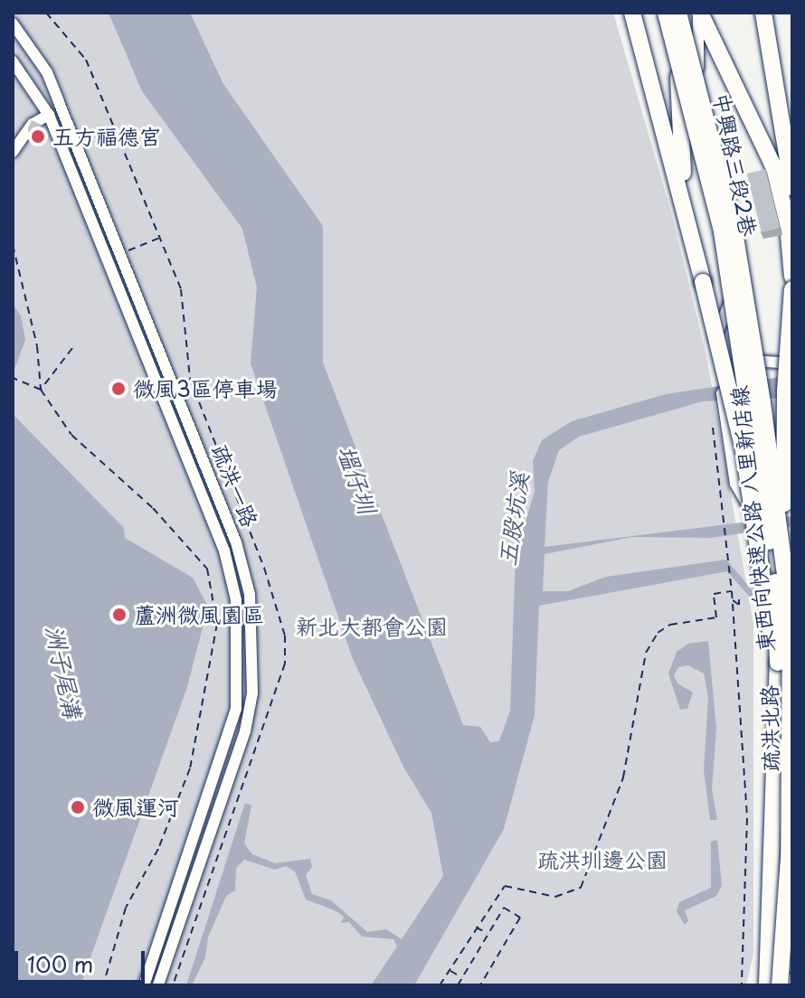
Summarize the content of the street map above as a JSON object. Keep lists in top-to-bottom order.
{
  "streets": {
    "highway": ["東西向快速公路 八里新店線"],
    "street": ["中興路三段2巷", "疏洪一路", "疏洪北路"]
  },
  "water": ["塭仔圳", "五股坑溪", "洲子尾溝"],
  "parks": ["新北大都會公園", "疏洪圳邊公園"],
  "places": [
    "五方福德宮",
    "微風3區停車場",
    "蘆洲微風園區",
    "微風運河"
  ],
  "scale_bar": "100 m"
}
